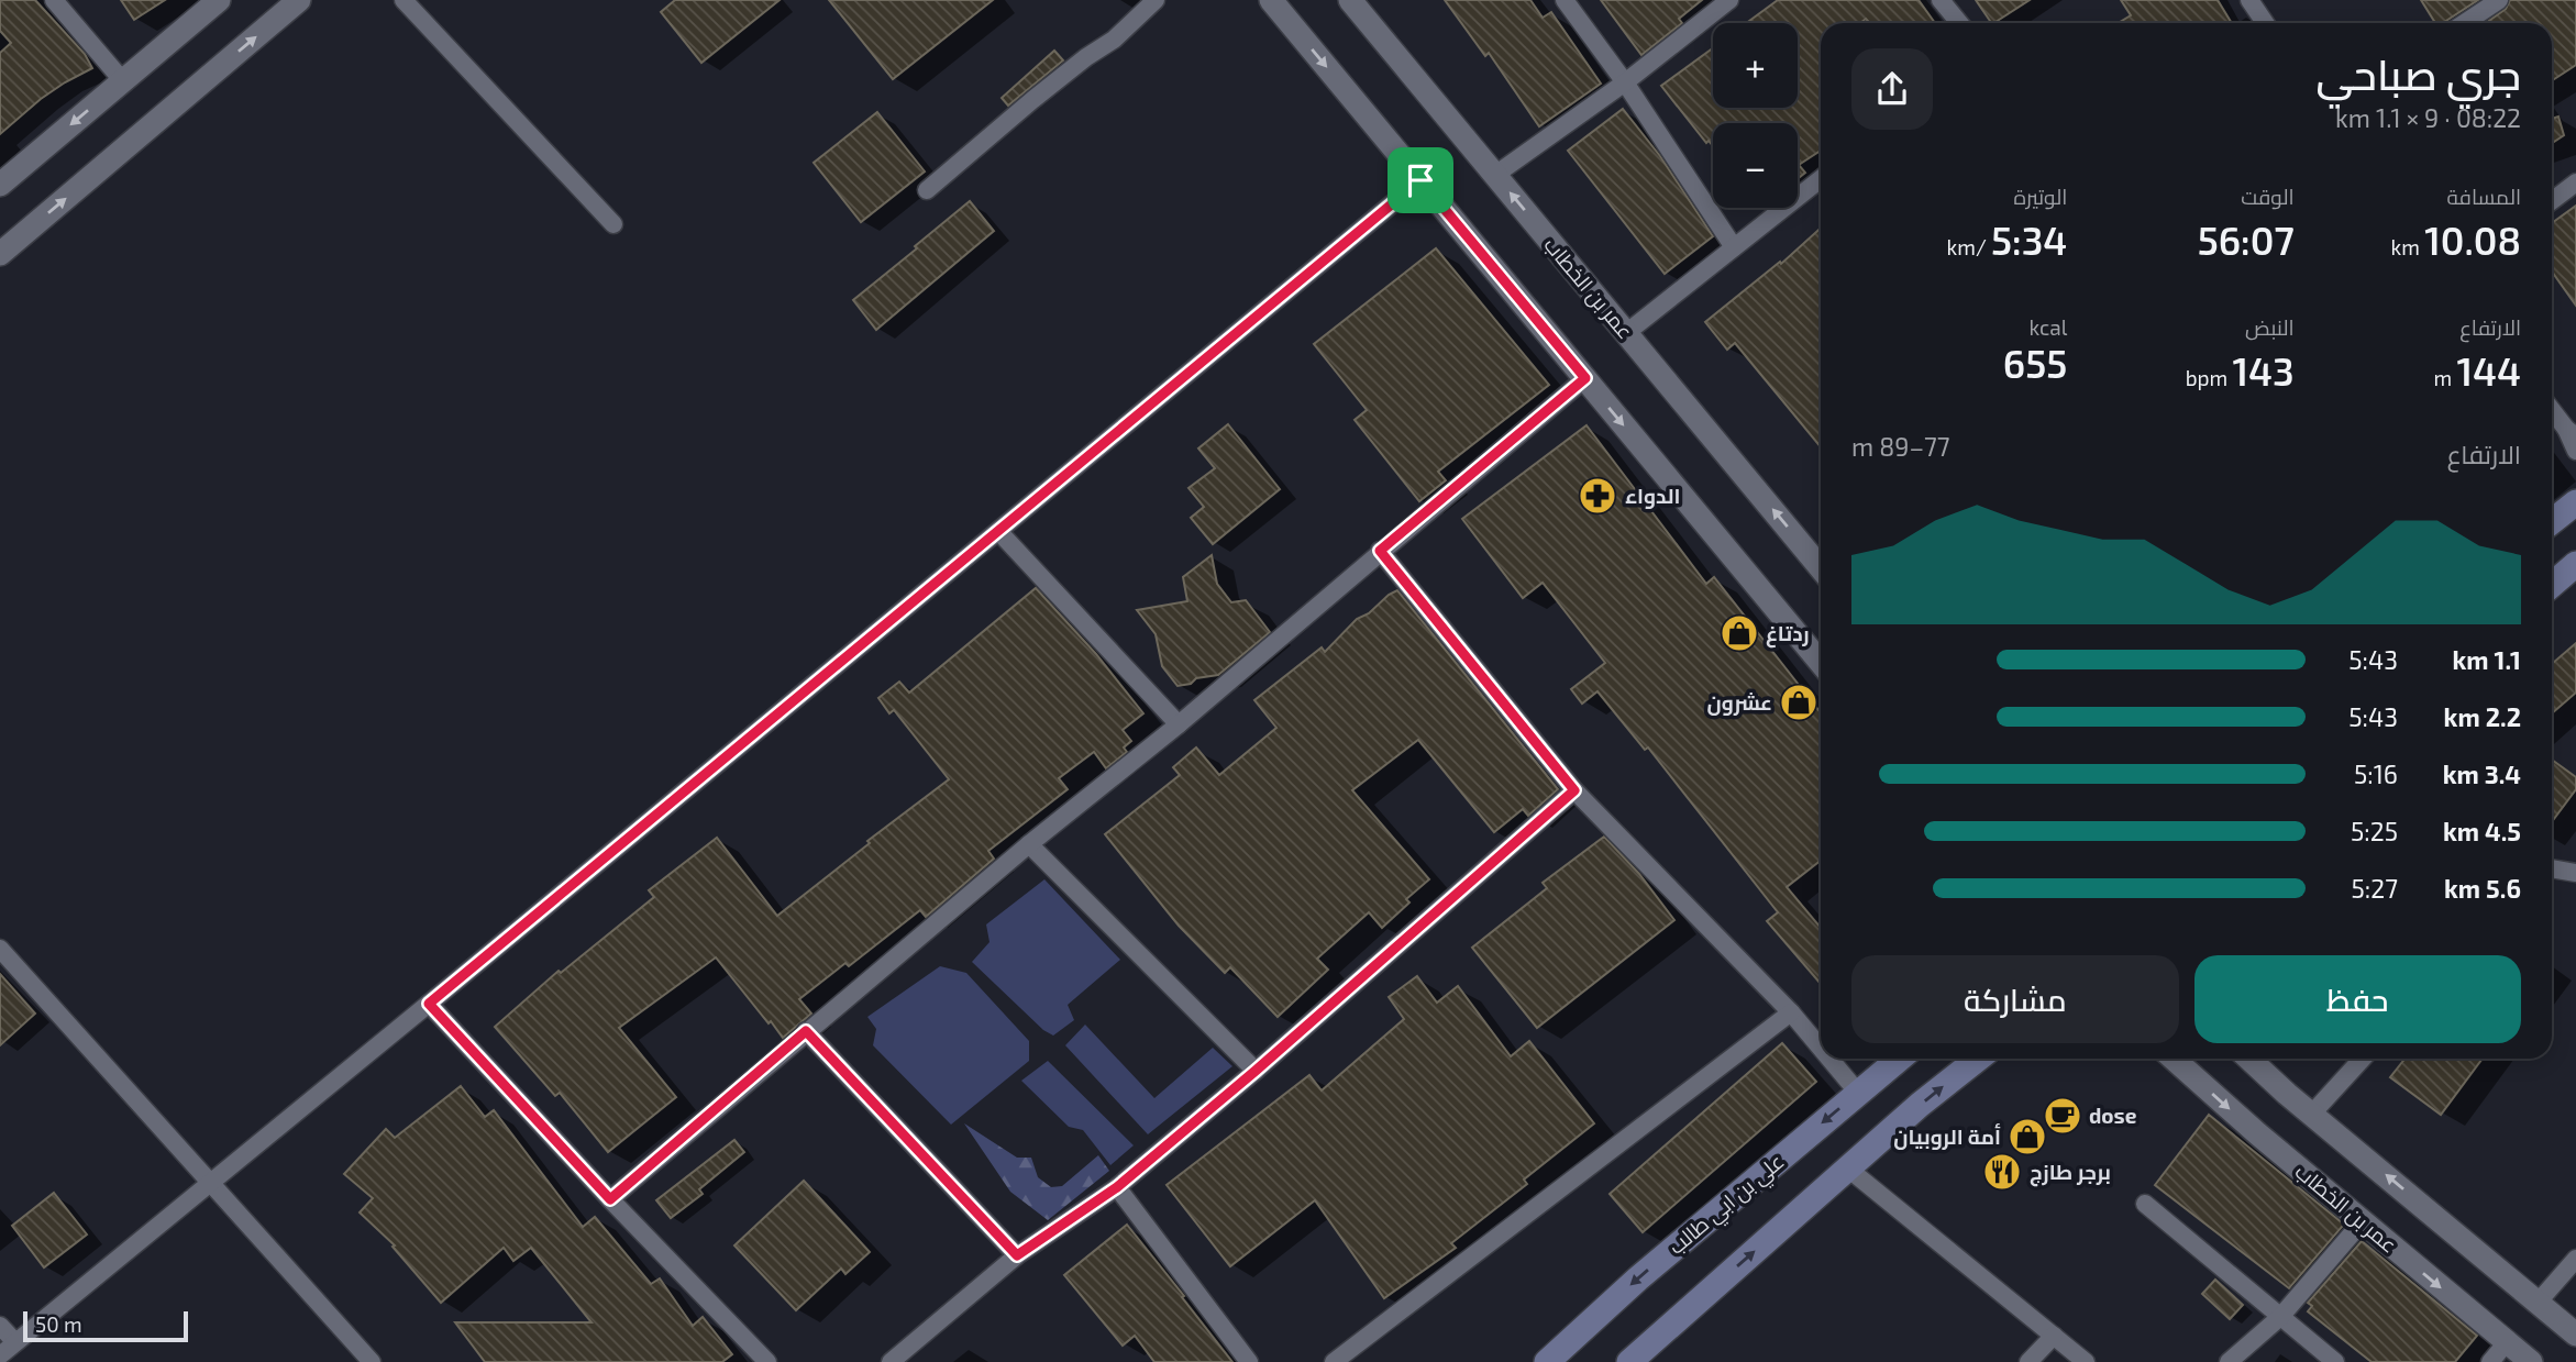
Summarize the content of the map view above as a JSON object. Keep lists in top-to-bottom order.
{
  "streets": {
    "main road": ["علي بن ابي طالب"],
    "street": ["عمر بن الخطاب"]
  },
  "places": {
    "pharmacy": ["الدواء"],
    "shop": ["ردتاغ", "عشرون", "أمة الروبيان"],
    "cafe": ["dose"],
    "restaurant": ["برجر طازج"]
  },
  "scale_bar": "50 m",
  "page": {
    "map_buttons": ["+", "−"],
    "heading": ["جري صباحي", "08:22 · 9 × 1.1 km"],
    "stats": [
      ["المسافة", "10.08 km"],
      ["الوقت", "56:07"],
      ["الوتيرة", "5:34 /km"],
      ["الارتفاع", "144 m"],
      ["النبض", "143 bpm"],
      ["kcal", "655"]
    ],
    "chart": ["الارتفاع", "77–89 m"],
    "list": [
      {
        "name": "1.1 km",
        "note": "5:43"
      },
      {
        "name": "2.2 km",
        "note": "5:43"
      },
      {
        "name": "3.4 km",
        "note": "5:16"
      },
      {
        "name": "4.5 km",
        "note": "5:25"
      },
      {
        "name": "5.6 km",
        "note": "5:27"
      }
    ],
    "buttons": ["حفظ", "مشاركة"],
    "scale": "50 m"
  }
}
